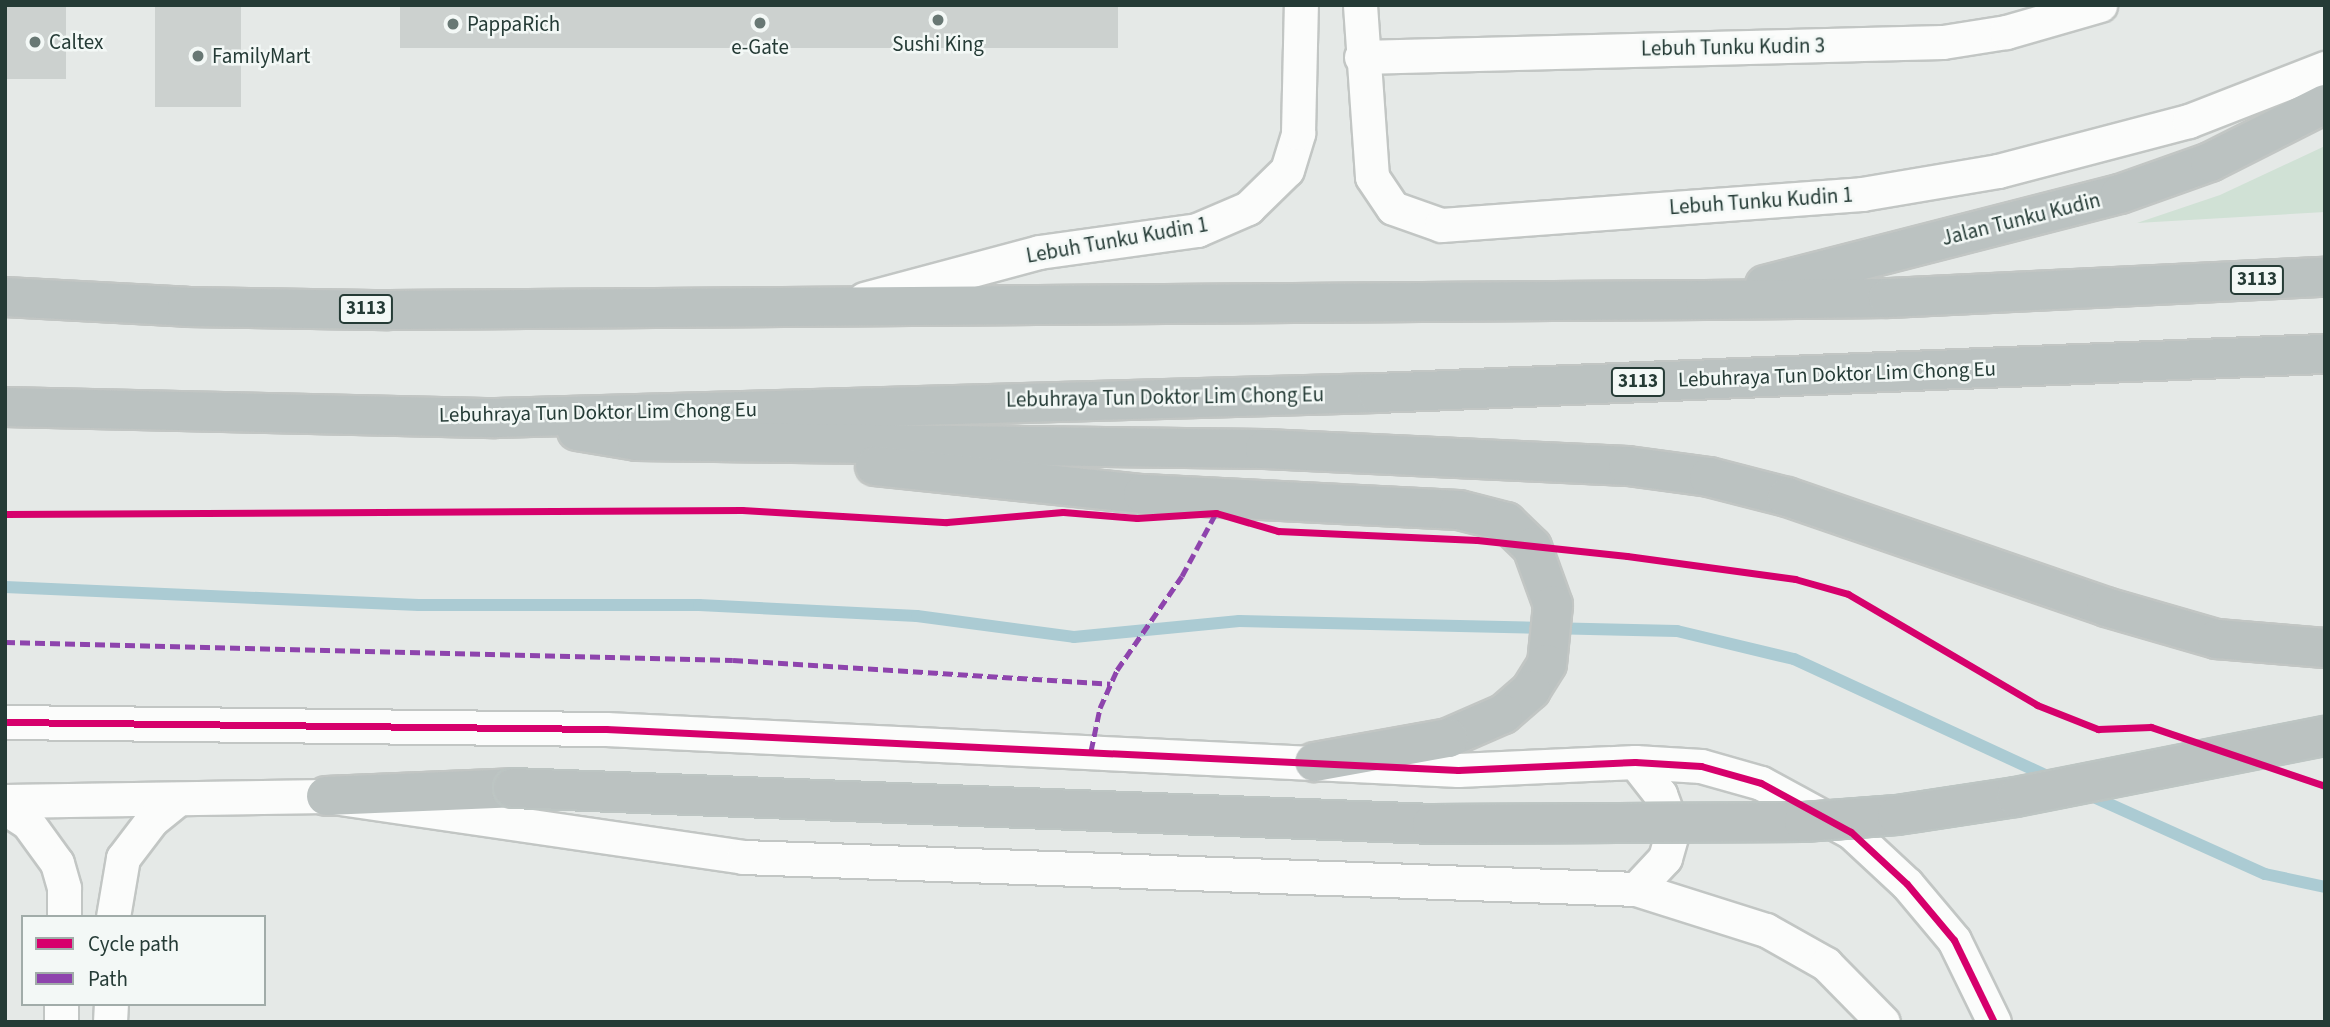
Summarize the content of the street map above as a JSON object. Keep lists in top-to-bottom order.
{
  "streets": {
    "highway": ["Jalan Tunku Kudin", "3113", "Lebuhraya Tun Doktor Lim Chong Eu"],
    "street": ["Lebuh Tunku Kudin 3", "Lebuh Tunku Kudin 1"]
  },
  "crossings": [
    ["Lebuh Tunku Kudin 3", "Lebuh Tunku Kudin 1"],
    ["Lebuh Tunku Kudin 1", "3113"],
    ["Jalan Tunku Kudin", "3113"]
  ],
  "places": [
    "Sushi King",
    "e-Gate",
    "PappaRich",
    "Caltex",
    "FamilyMart"
  ],
  "legend": ["Cycle path", "Path"]
}
